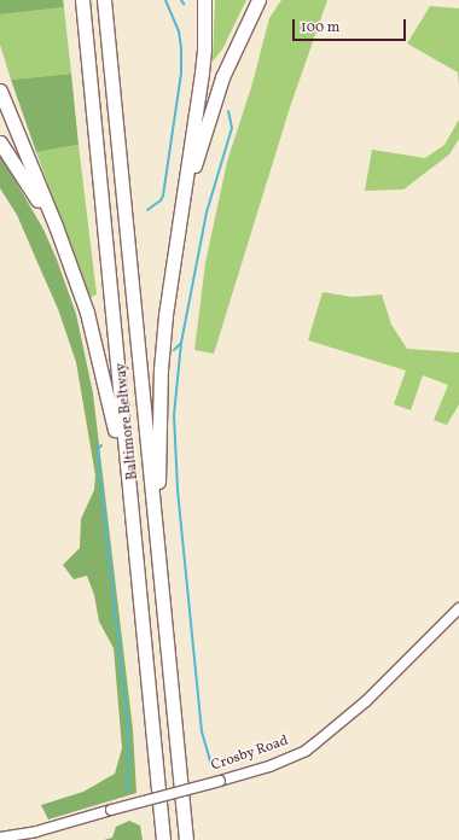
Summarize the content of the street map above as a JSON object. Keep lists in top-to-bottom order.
{
  "streets": {
    "highway": ["Baltimore Beltway"],
    "main road": ["Crosby Road"]
  },
  "scale_bar": "100 m"
}
